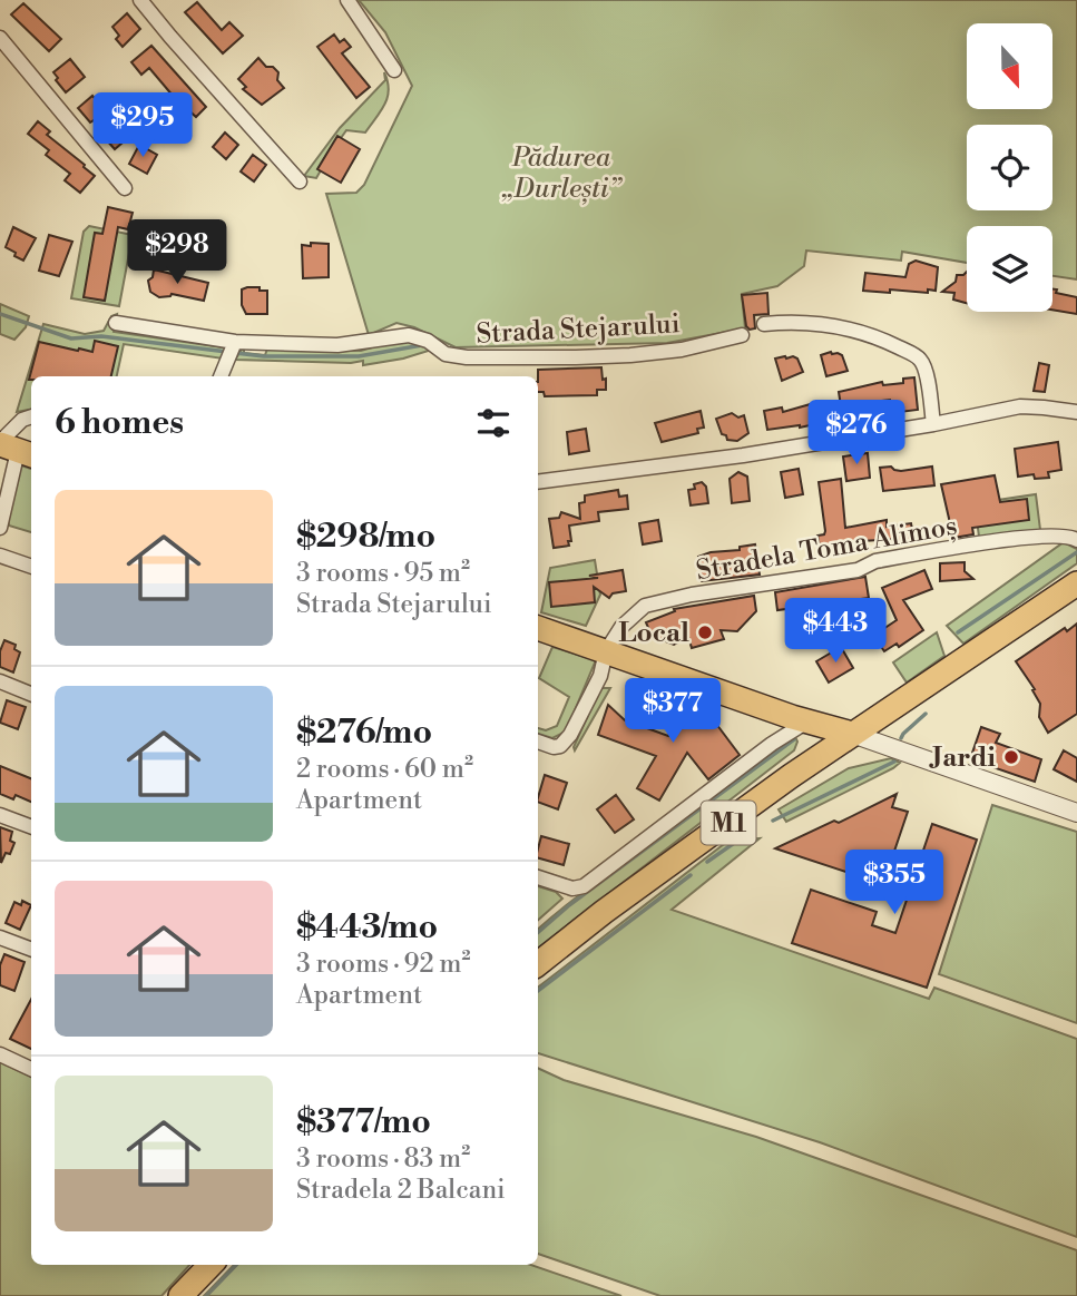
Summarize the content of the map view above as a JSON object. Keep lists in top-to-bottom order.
{
  "streets": {
    "main road": ["M1"],
    "street": ["Strada Stejarului", "Stradela Toma Alimoș"]
  },
  "parks": ["Pădurea „Durlești”"],
  "places": ["Local", "Jardi"],
  "north": "bottom",
  "page": {
    "price": [
      "$295",
      "$298",
      "$276",
      "$443",
      "$377",
      "$355"
    ],
    "heading": "6 homes",
    "list": [
      {
        "name": "$298/mo",
        "note": "3 rooms · 95 m² · Strada Stejarului"
      },
      {
        "name": "$276/mo",
        "note": "2 rooms · 60 m² · Apartment"
      },
      {
        "name": "$443/mo",
        "note": "3 rooms · 92 m² · Apartment"
      },
      {
        "name": "$377/mo",
        "note": "3 rooms · 83 m² · Stradela 2 Balcani"
      }
    ]
  }
}
